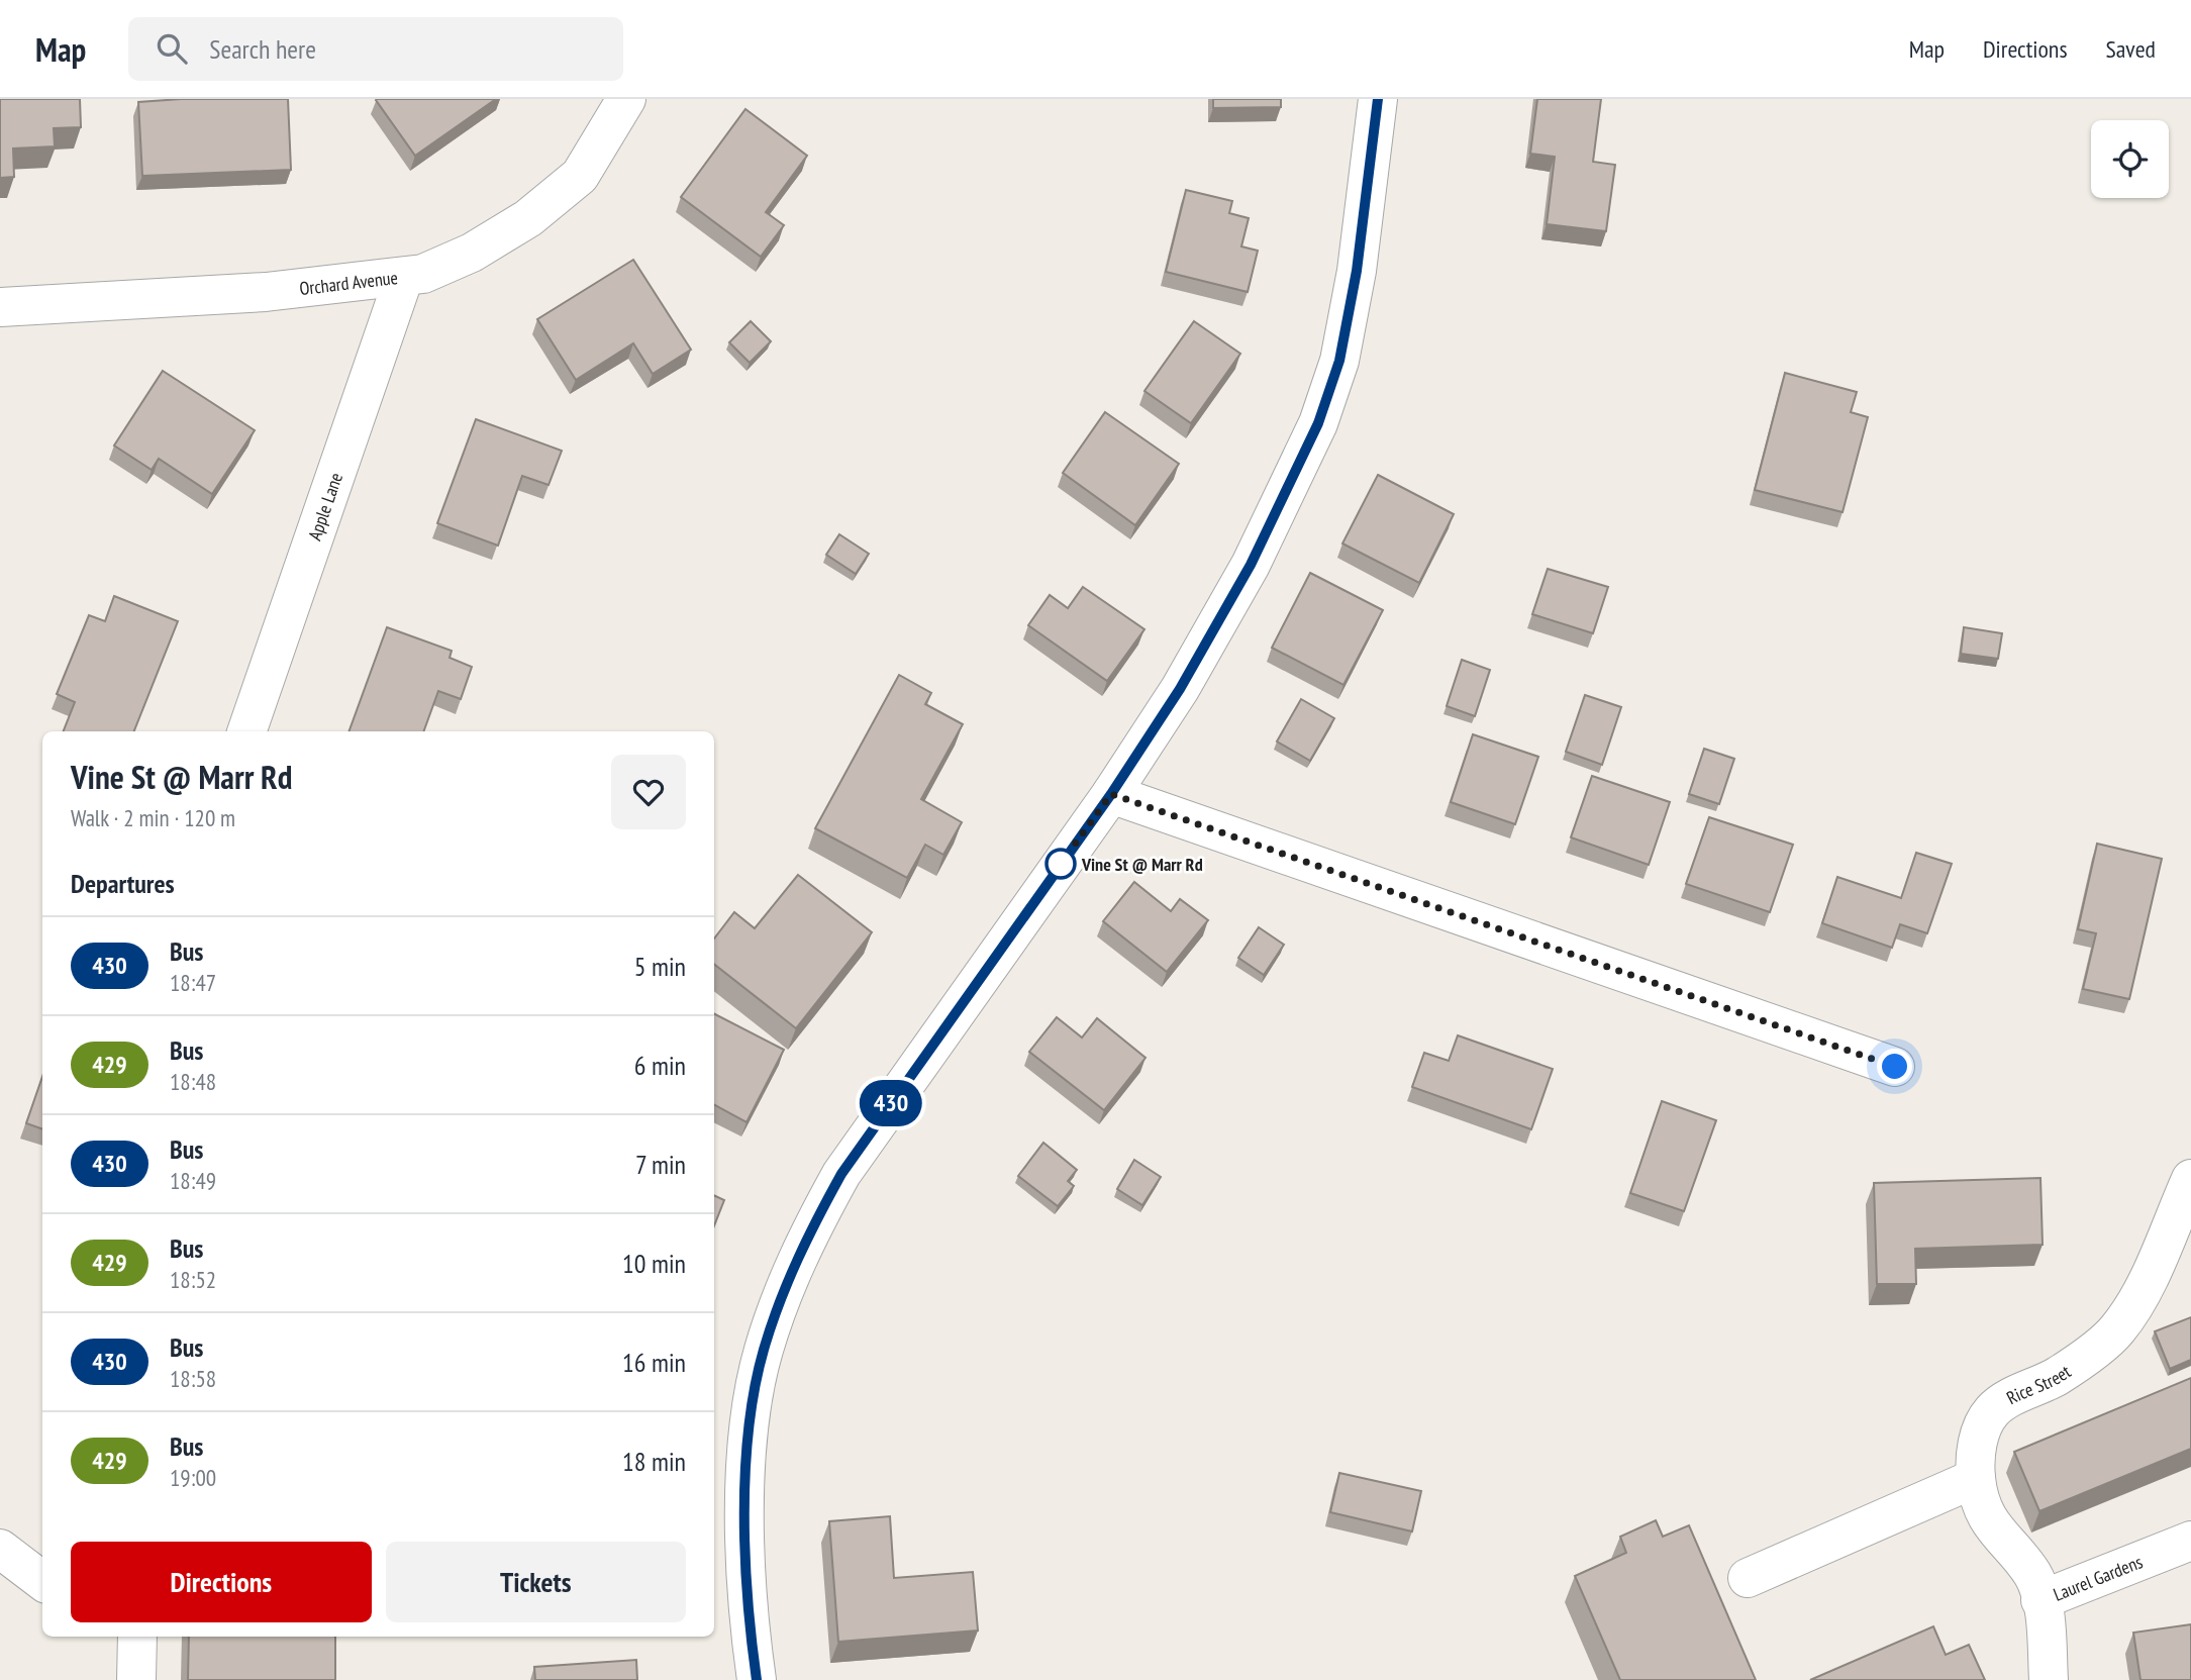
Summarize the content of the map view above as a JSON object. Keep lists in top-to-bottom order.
{
  "streets": {
    "street": [
      "Orchard Avenue",
      "Apple Lane",
      "Rice Street",
      "Laurel Gardens"
    ]
  },
  "crossings": [
    ["Orchard Avenue", "Apple Lane"],
    ["Rice Street", "Laurel Gardens"]
  ],
  "places": ["Vine St @ Marr Rd"],
  "lines": ["bus line 430"],
  "page": {
    "header": "Map",
    "search": "Search here",
    "nav": ["Map", "Directions", "Saved"],
    "on_map": "430",
    "heading": [
      ["Vine St @ Marr Rd", "Walk · 2 min · 120 m"],
      "Departures"
    ],
    "list": [
      {
        "mark": "430",
        "name": "Bus",
        "note": "18:47",
        "value": "5 min"
      },
      {
        "mark": "429",
        "name": "Bus",
        "note": "18:48",
        "value": "6 min"
      },
      {
        "mark": "430",
        "name": "Bus",
        "note": "18:49",
        "value": "7 min"
      },
      {
        "mark": "429",
        "name": "Bus",
        "note": "18:52",
        "value": "10 min"
      },
      {
        "mark": "430",
        "name": "Bus",
        "note": "18:58",
        "value": "16 min"
      },
      {
        "mark": "429",
        "name": "Bus",
        "note": "19:00",
        "value": "18 min"
      }
    ],
    "buttons": ["Directions", "Tickets"]
  }
}
